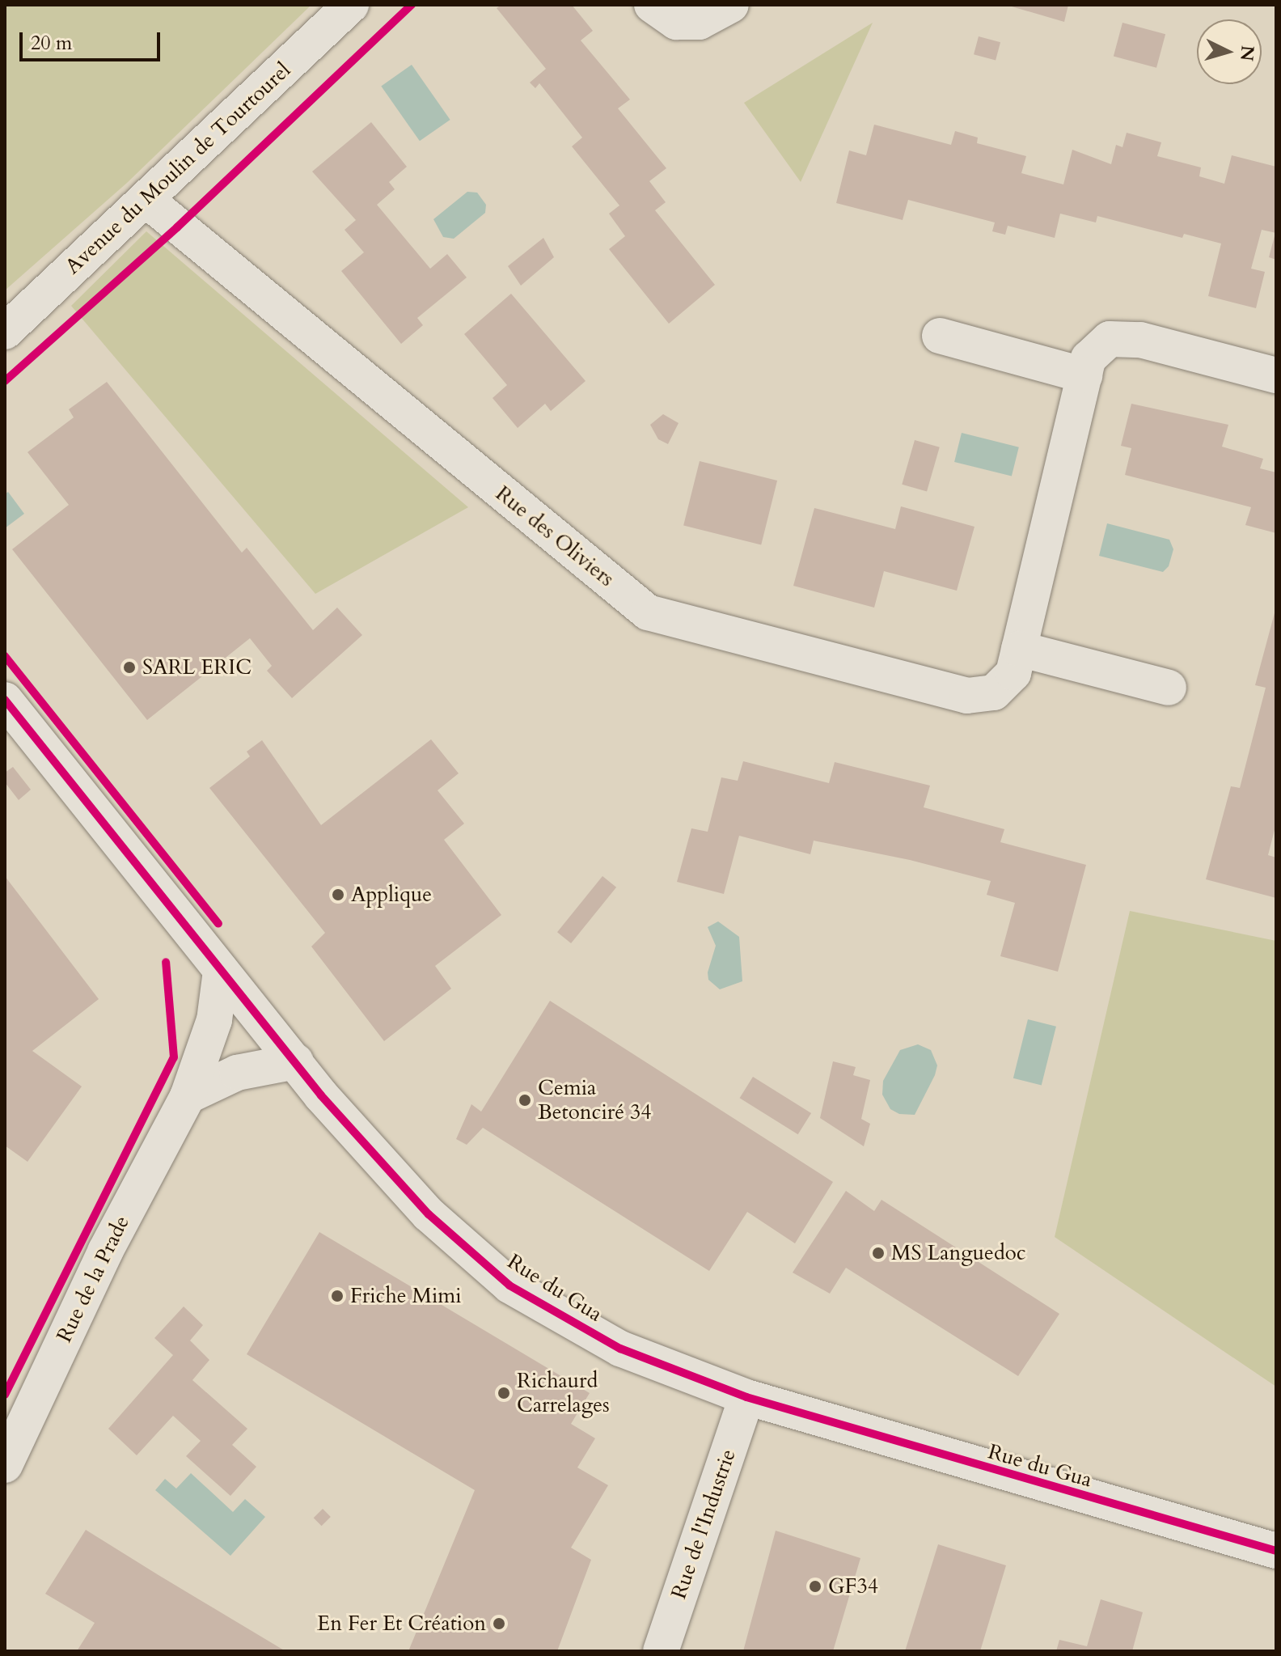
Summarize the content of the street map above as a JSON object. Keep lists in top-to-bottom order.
{
  "streets": {
    "street": [
      "Avenue du Moulin de Tourtourel",
      "Rue des Oliviers",
      "Rue de la Prade",
      "Rue du Gua",
      "Rue de l'Industrie"
    ]
  },
  "crossings": [
    ["Avenue du Moulin de Tourtourel", "Rue des Oliviers"],
    ["Rue de la Prade", "Rue du Gua"],
    ["Rue du Gua", "Rue de l'Industrie"]
  ],
  "places": [
    "SARL ERIC",
    "Applique",
    "Cemia Betonciré 34",
    "MS Languedoc",
    "Friche Mimi",
    "Richaurd Carrelages",
    "GF34",
    "En Fer Et Création"
  ],
  "scale_bar": "20 m",
  "north": "right"
}
